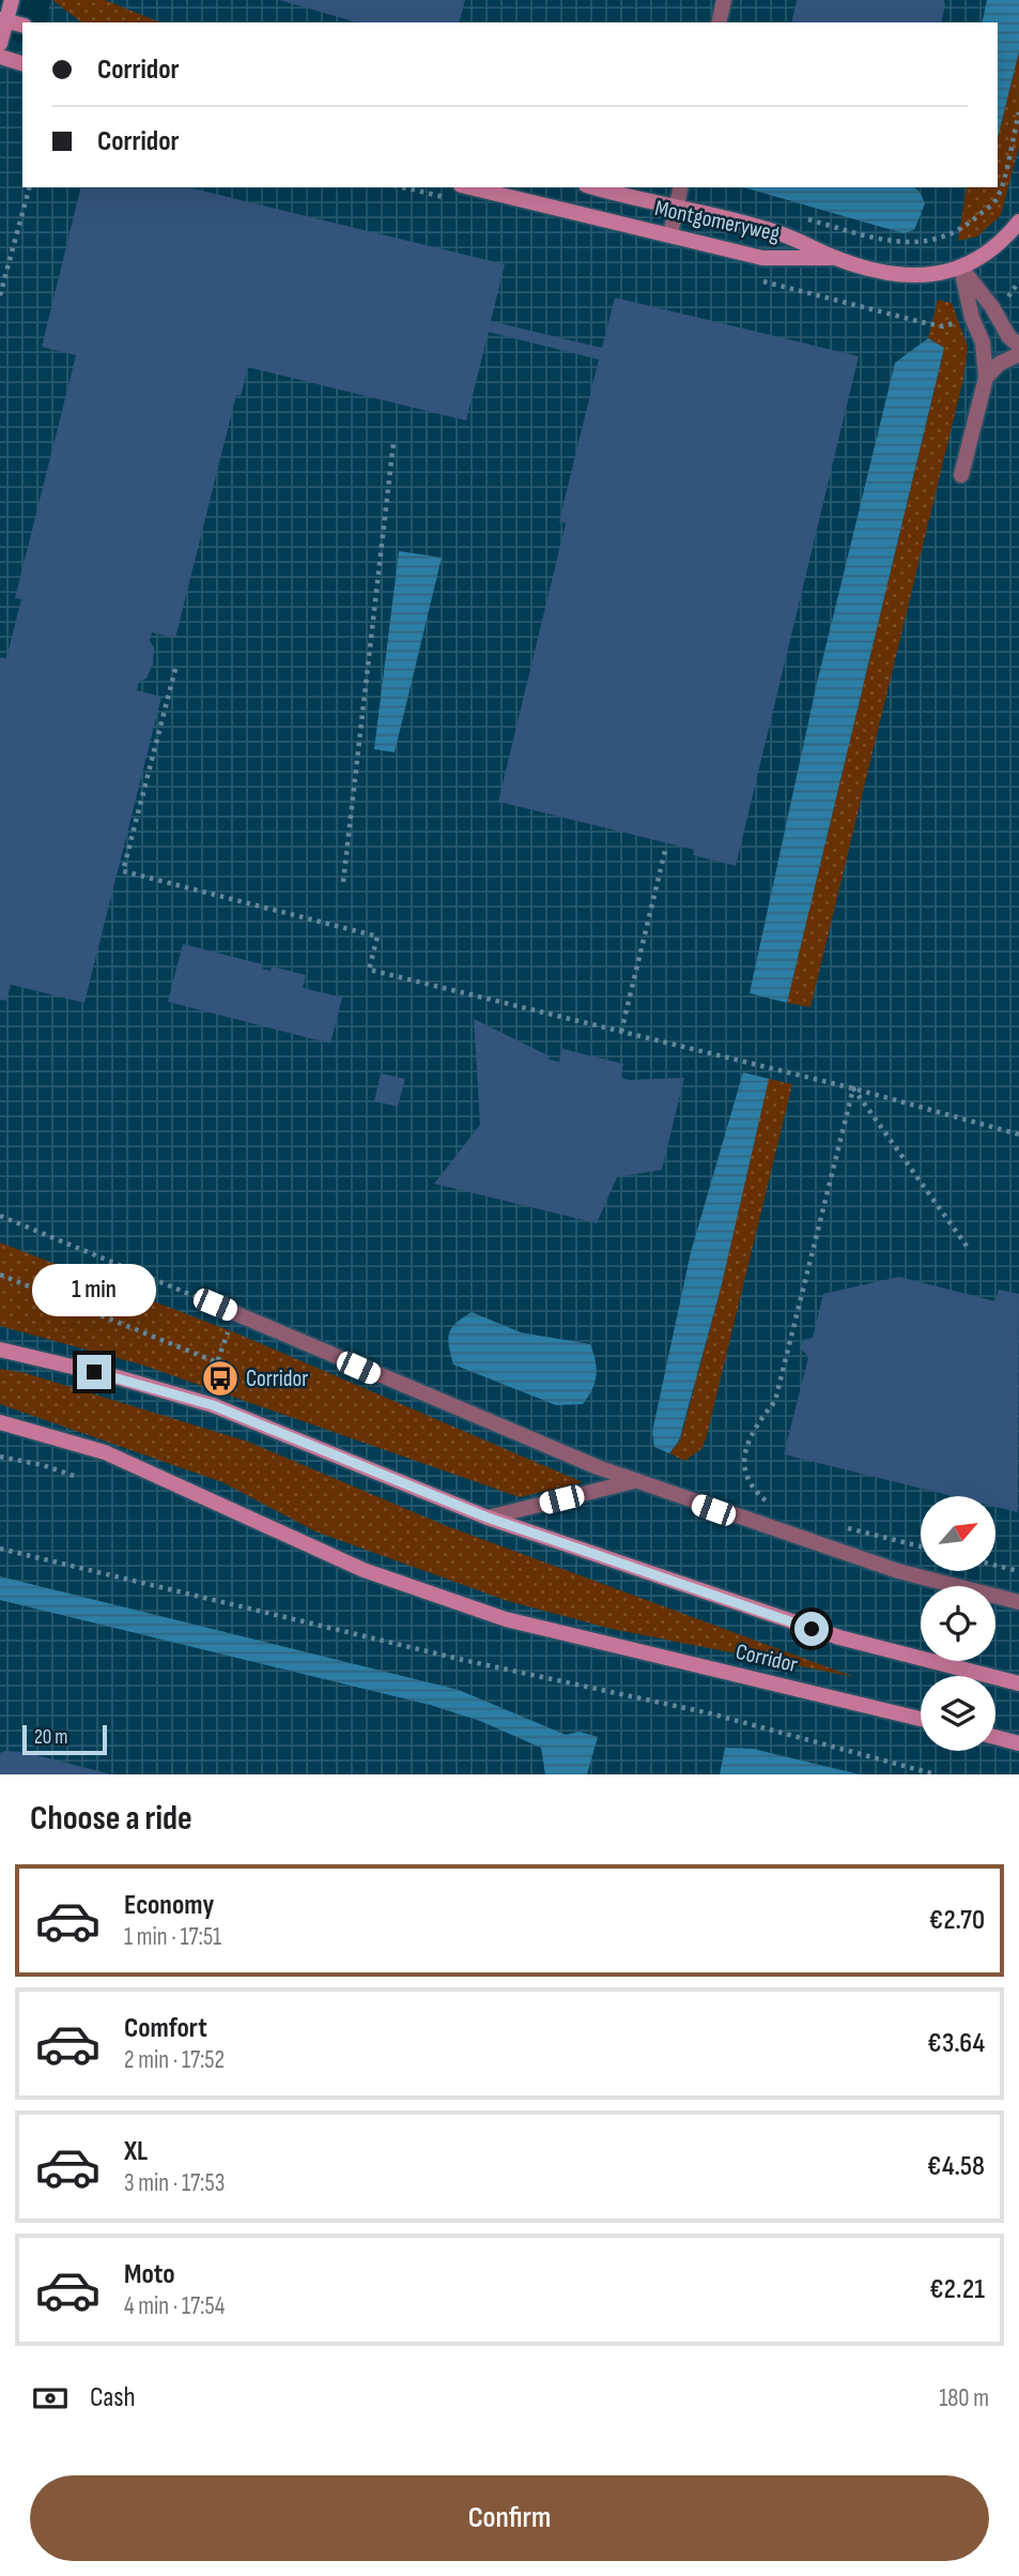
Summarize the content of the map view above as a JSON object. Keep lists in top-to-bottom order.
{
  "streets": {
    "main road": ["Montgomeryweg", "Corridor"]
  },
  "places": {
    "bus stop": ["Corridor"]
  },
  "scale_bar": "20 m",
  "north": "top right",
  "page": {
    "banner": ["Corridor", "Corridor"],
    "bubble": "1 min",
    "scale": "20 m",
    "heading": "Choose a ride",
    "list": [
      {
        "name": "Economy",
        "note": "1 min · 17:51",
        "value": "€2.70"
      },
      {
        "name": "Comfort",
        "note": "2 min · 17:52",
        "value": "€3.64"
      },
      {
        "name": "XL",
        "note": "3 min · 17:53",
        "value": "€4.58"
      },
      {
        "name": "Moto",
        "note": "4 min · 17:54",
        "value": "€2.21"
      }
    ],
    "pay": ["Cash", "180 m"],
    "buttons": "Confirm"
  }
}
